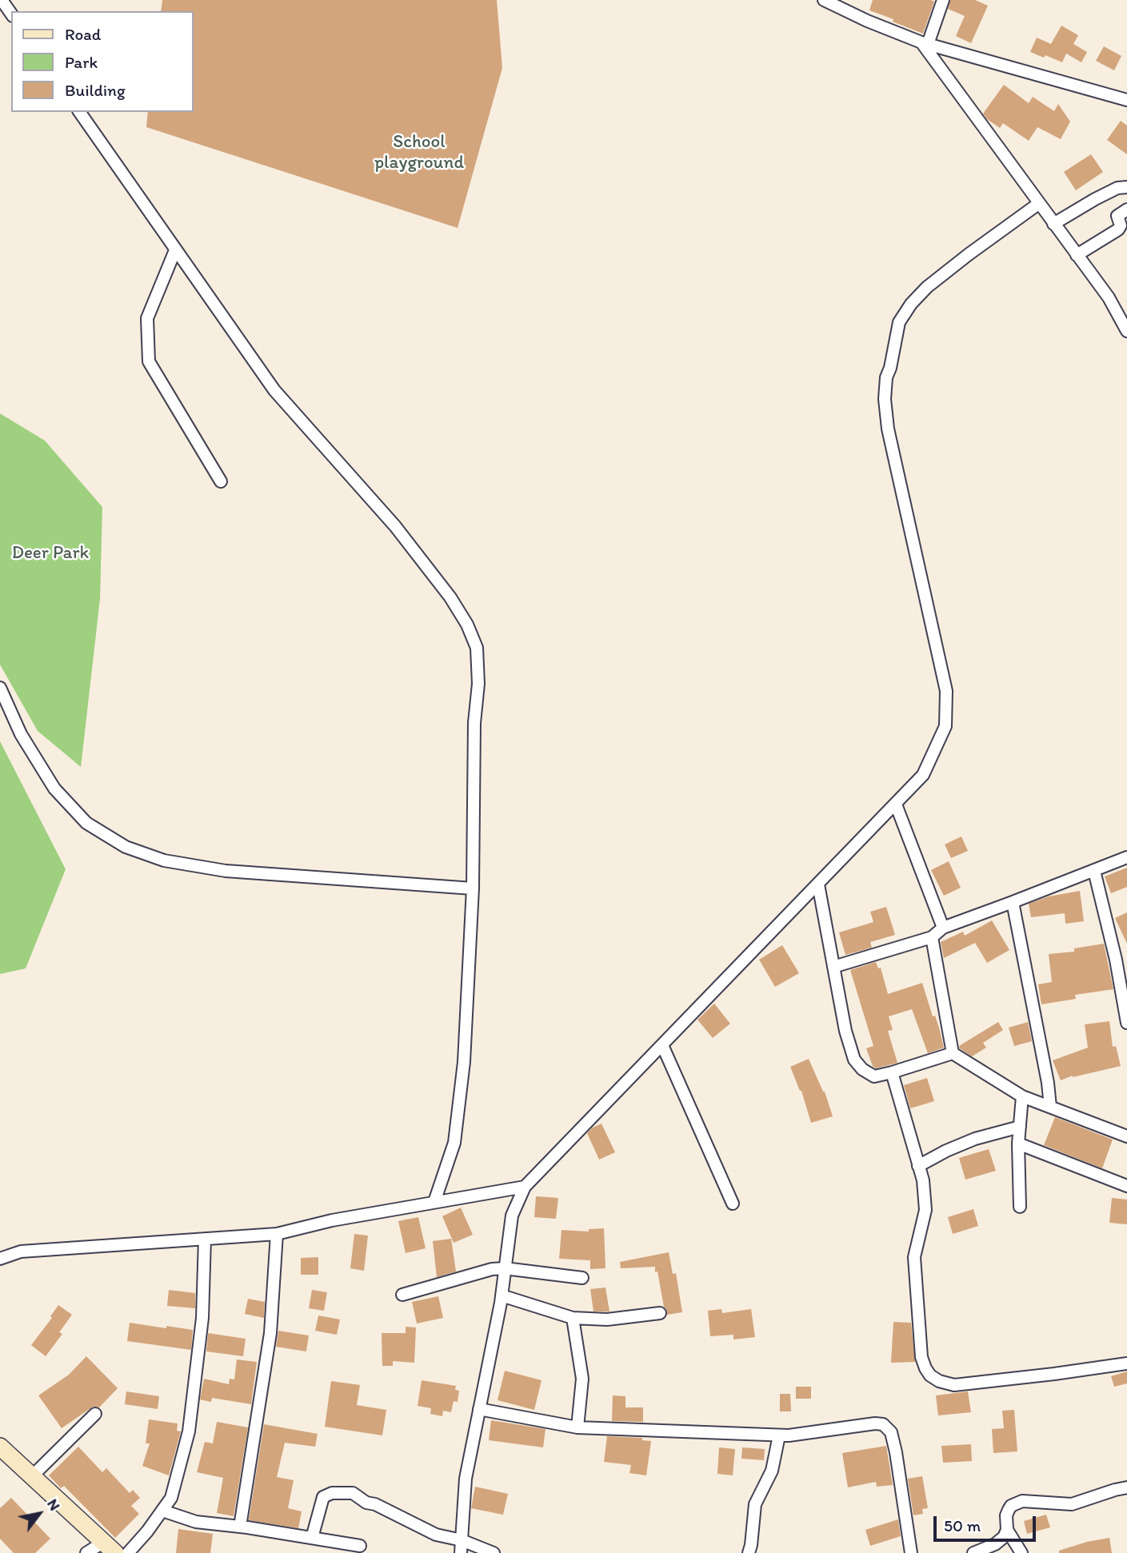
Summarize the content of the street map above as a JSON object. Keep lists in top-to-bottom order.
{
  "parks": ["School playground", "Deer Park"],
  "legend": ["Road", "Park", "Building"],
  "scale_bar": "50 m",
  "north": "top right"
}
